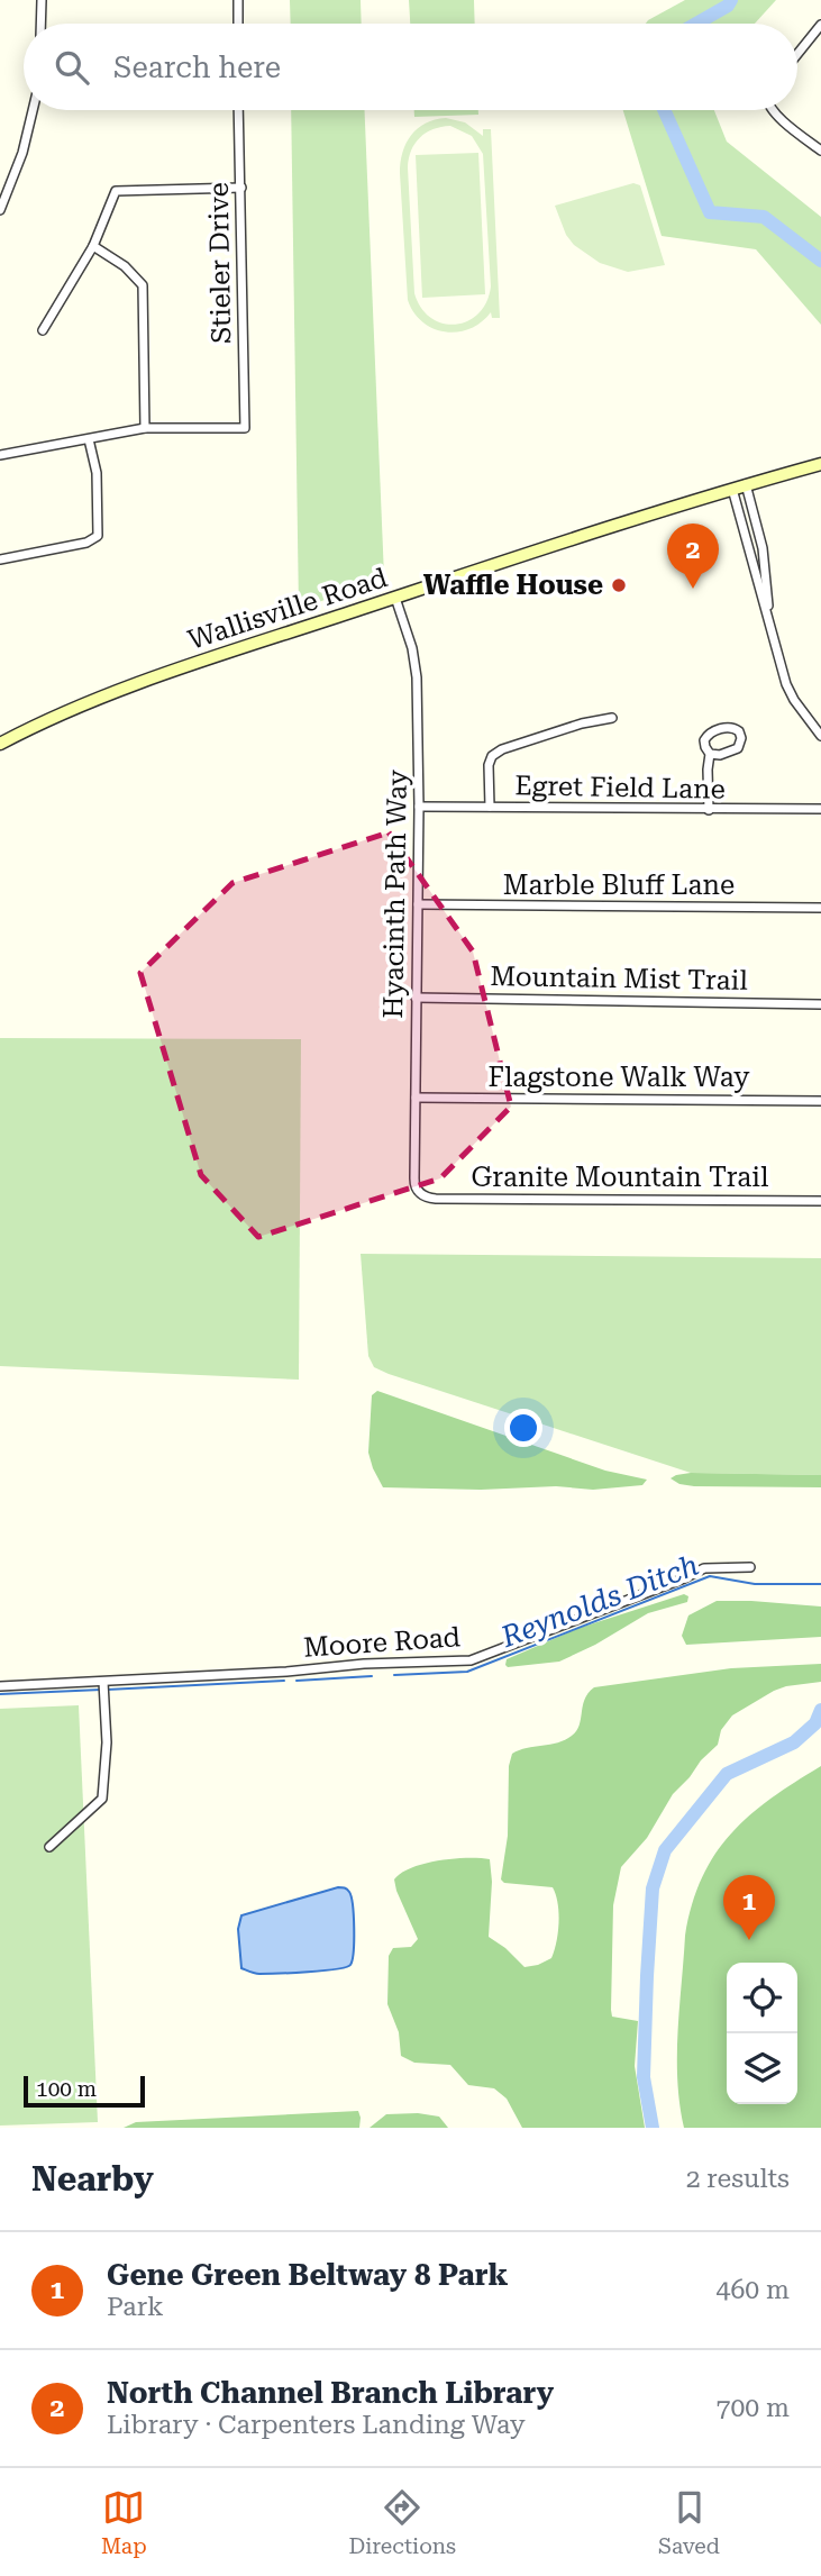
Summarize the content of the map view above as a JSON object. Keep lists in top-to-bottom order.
{
  "streets": {
    "main road": ["Wallisville Road"],
    "street": [
      "Stieler Drive",
      "Egret Field Lane",
      "Marble Bluff Lane",
      "Hyacinth Path Way",
      "Mountain Mist Trail",
      "Flagstone Walk Way",
      "Granite Mountain Trail",
      "Moore Road"
    ]
  },
  "crossings": [
    ["Wallisville Road", "Hyacinth Path Way"],
    ["Egret Field Lane", "Hyacinth Path Way"],
    ["Marble Bluff Lane", "Hyacinth Path Way"],
    ["Hyacinth Path Way", "Mountain Mist Trail"],
    ["Hyacinth Path Way", "Flagstone Walk Way"],
    ["Hyacinth Path Way", "Granite Mountain Trail"]
  ],
  "water": ["Reynolds Ditch"],
  "places": ["Waffle House"],
  "scale_bar": "100 m",
  "page": {
    "search": "Search here",
    "pins": ["2", "1"],
    "scale": "100 m",
    "heading": ["Nearby", "2 results"],
    "list": [
      {
        "mark": "1",
        "name": "Gene Green Beltway 8 Park",
        "note": "Park",
        "value": "460 m"
      },
      {
        "mark": "2",
        "name": "North Channel Branch Library",
        "note": "Library · Carpenters Landing Way",
        "value": "700 m"
      }
    ],
    "nav": ["Map", "Directions", "Saved"]
  }
}
